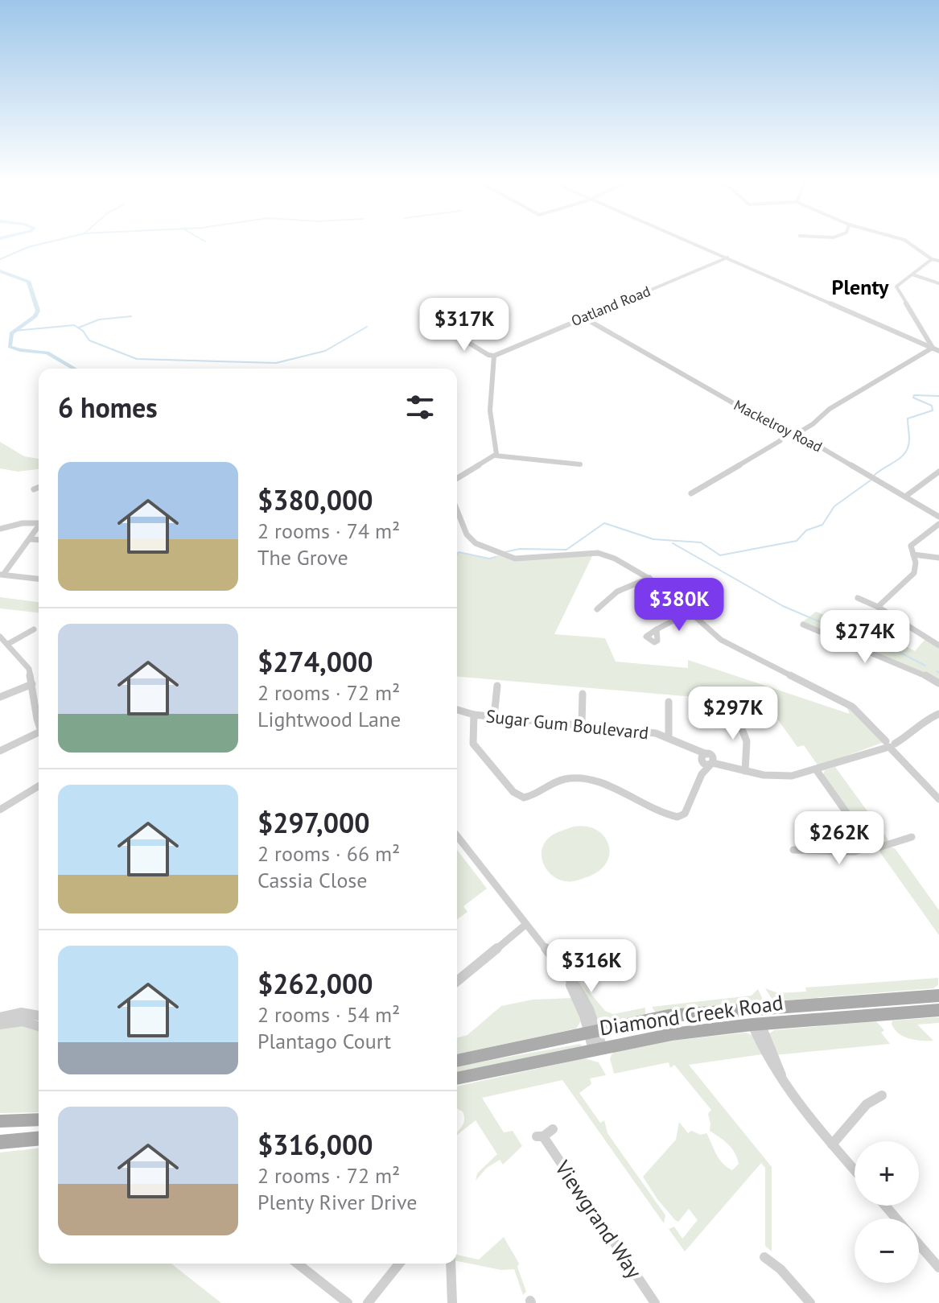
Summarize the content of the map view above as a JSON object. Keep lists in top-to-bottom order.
{
  "streets": {
    "main road": ["Diamond Creek Road"],
    "street": [
      "Oatland Road",
      "Mackelroy Road",
      "Sugar Gum Boulevard",
      "Viewgrand Way"
    ]
  },
  "crossings": [
    ["Oatland Road", "Mackelroy Road"]
  ],
  "districts": ["Plenty"],
  "page": {
    "price": [
      "$317K",
      "$380K",
      "$274K",
      "$297K",
      "$262K",
      "$316K"
    ],
    "heading": "6 homes",
    "list": [
      {
        "name": "$380,000",
        "note": "2 rooms · 74 m² · The Grove"
      },
      {
        "name": "$274,000",
        "note": "2 rooms · 72 m² · Lightwood Lane"
      },
      {
        "name": "$297,000",
        "note": "2 rooms · 66 m² · Cassia Close"
      },
      {
        "name": "$262,000",
        "note": "2 rooms · 54 m² · Plantago Court"
      },
      {
        "name": "$316,000",
        "note": "2 rooms · 72 m² · Plenty River Drive"
      }
    ],
    "map_buttons": ["+", "−"]
  }
}
